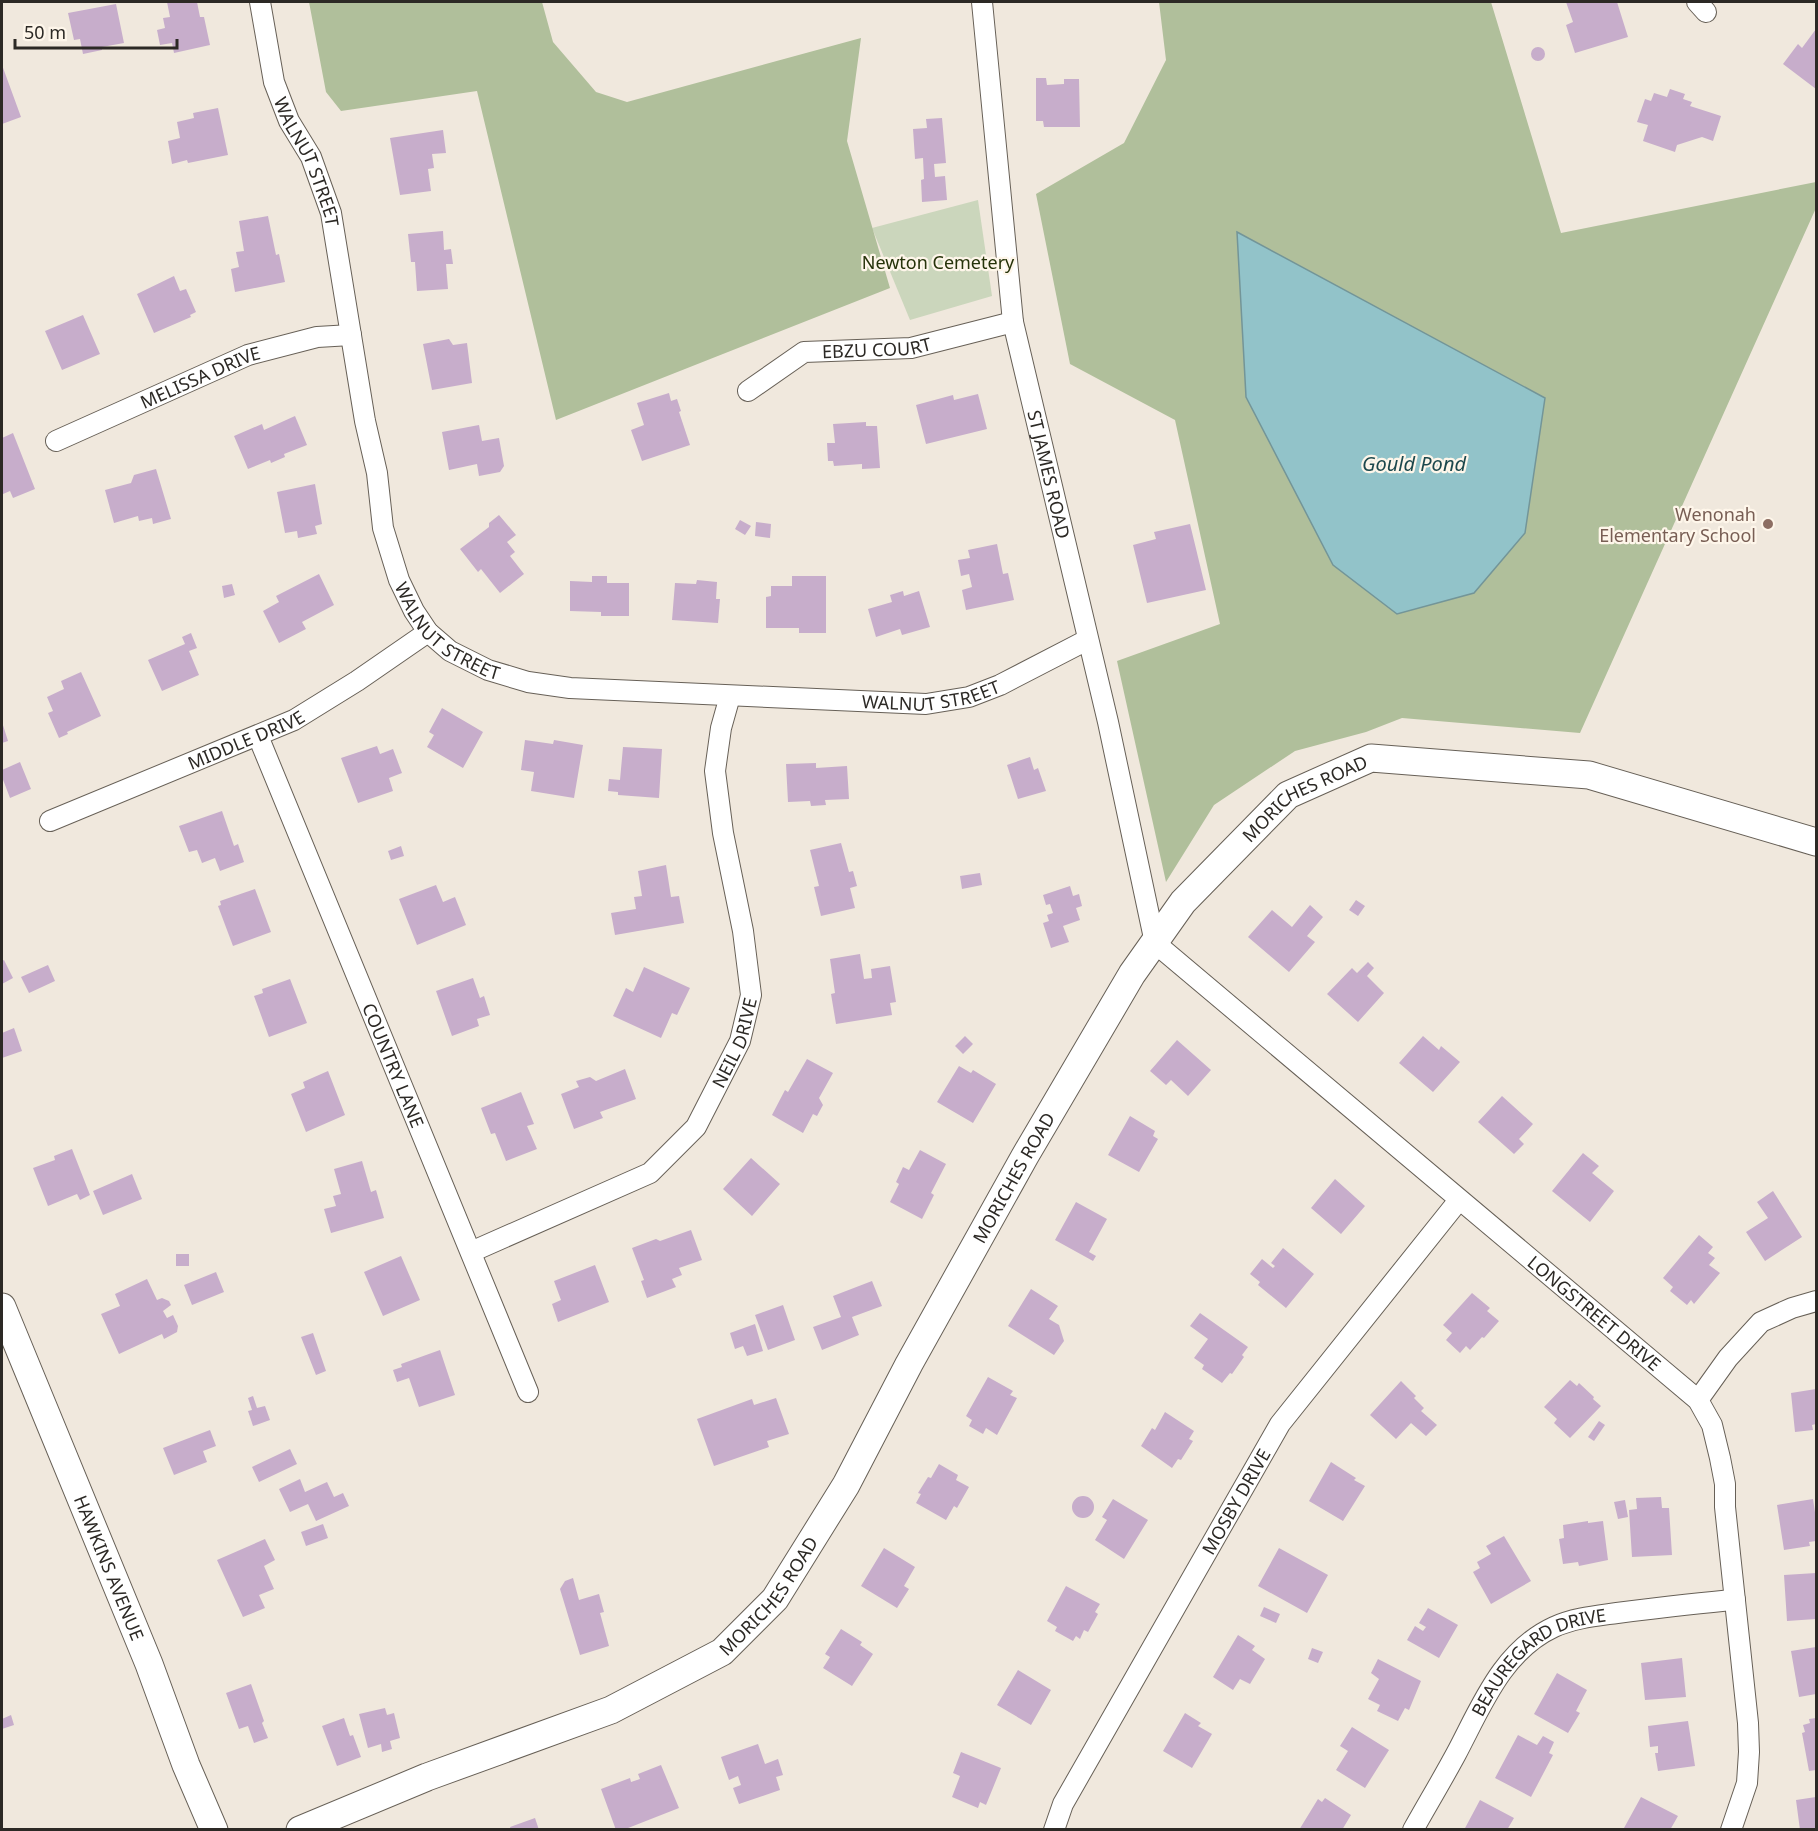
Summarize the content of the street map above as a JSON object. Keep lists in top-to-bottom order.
{
  "streets": {
    "street": [
      "WALNUT STREET",
      "EBZU COURT",
      "MELISSA DRIVE",
      "ST JAMES ROAD",
      "MIDDLE DRIVE",
      "MORICHES ROAD",
      "NEIL DRIVE",
      "COUNTRY LANE",
      "LONGSTREET DRIVE",
      "MOSBY DRIVE",
      "HAWKINS AVENUE",
      "BEAUREGARD DRIVE"
    ]
  },
  "crossings": [
    ["WALNUT STREET", "MELISSA DRIVE"],
    ["WALNUT STREET", "ST JAMES ROAD"],
    ["WALNUT STREET", "MIDDLE DRIVE"],
    ["WALNUT STREET", "NEIL DRIVE"],
    ["EBZU COURT", "ST JAMES ROAD"],
    ["ST JAMES ROAD", "MORICHES ROAD"],
    ["ST JAMES ROAD", "LONGSTREET DRIVE"],
    ["MIDDLE DRIVE", "COUNTRY LANE"],
    ["MORICHES ROAD", "LONGSTREET DRIVE"],
    ["NEIL DRIVE", "COUNTRY LANE"],
    ["LONGSTREET DRIVE", "MOSBY DRIVE"],
    ["LONGSTREET DRIVE", "BEAUREGARD DRIVE"]
  ],
  "water": ["Gould Pond"],
  "parks": ["Newton Cemetery"],
  "places": ["Wenonah Elementary School"],
  "scale_bar": "50 m"
}
